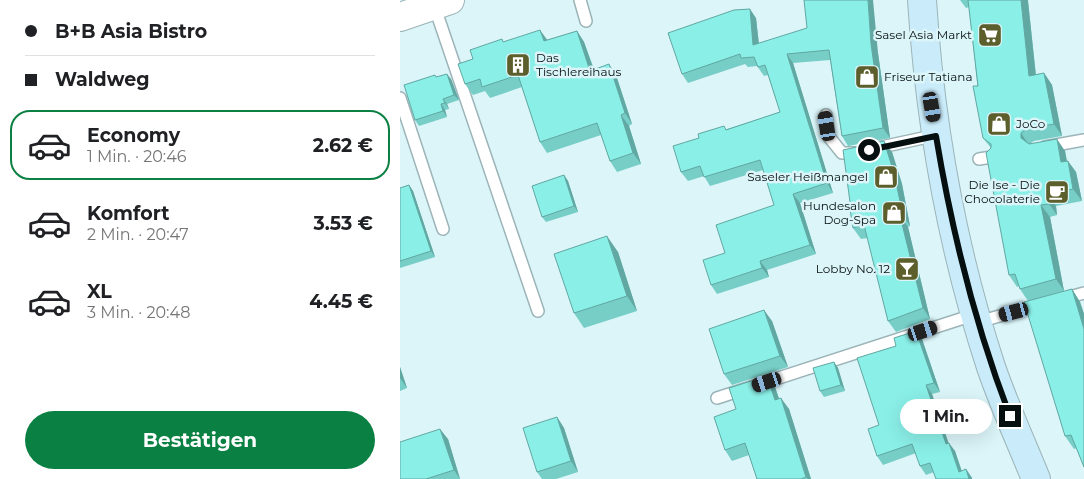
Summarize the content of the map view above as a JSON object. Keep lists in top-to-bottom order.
{
  "places": {
    "supermarket": ["Sasel Asia Markt"],
    "building": ["Das Tischlereihaus"],
    "shop": [
      "Friseur Tatiana",
      "JoCo",
      "Saseler Heißmangel",
      "Hundesalon Dog-Spa"
    ],
    "cafe": ["Die Ise - Die Chocolaterie"],
    "bar": ["Lobby No. 12"]
  },
  "page": {
    "banner": ["B+B Asia Bistro", "Waldweg"],
    "list": [
      {
        "name": "Economy",
        "note": "1 Min. · 20:46",
        "value": "2.62 €"
      },
      {
        "name": "Komfort",
        "note": "2 Min. · 20:47",
        "value": "3.53 €"
      },
      {
        "name": "XL",
        "note": "3 Min. · 20:48",
        "value": "4.45 €"
      }
    ],
    "bubble": "1 Min.",
    "buttons": "Bestätigen"
  }
}
